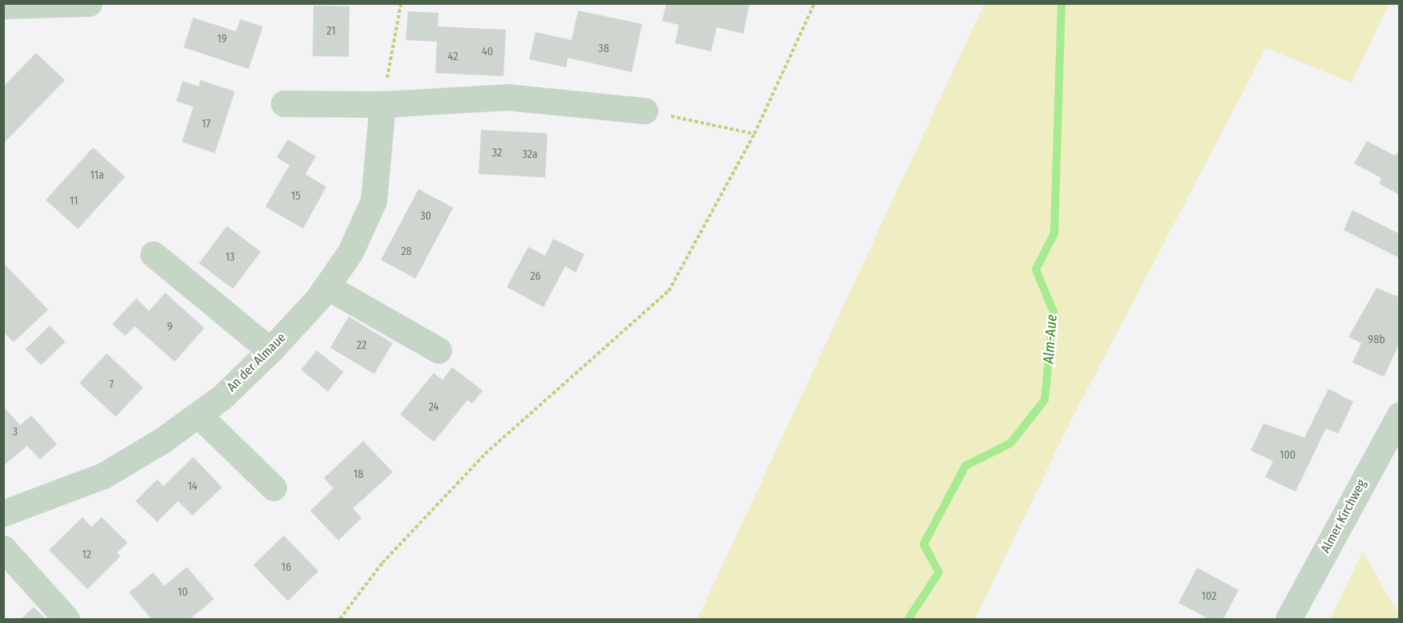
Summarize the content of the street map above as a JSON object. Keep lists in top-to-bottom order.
{
  "streets": {
    "street": ["An der Almaue", "Almer Kirchweg"]
  },
  "water": ["Alm-Aue"],
  "house_numbers": [
    "21",
    "19",
    "38",
    "40",
    "42",
    "17",
    "32",
    "32a",
    "11a",
    "15",
    "11",
    "30",
    "28",
    "13",
    "26",
    "9",
    "98b",
    "22",
    "7",
    "24",
    "3",
    "100",
    "18",
    "14",
    "12",
    "16",
    "10",
    "102"
  ]
}
